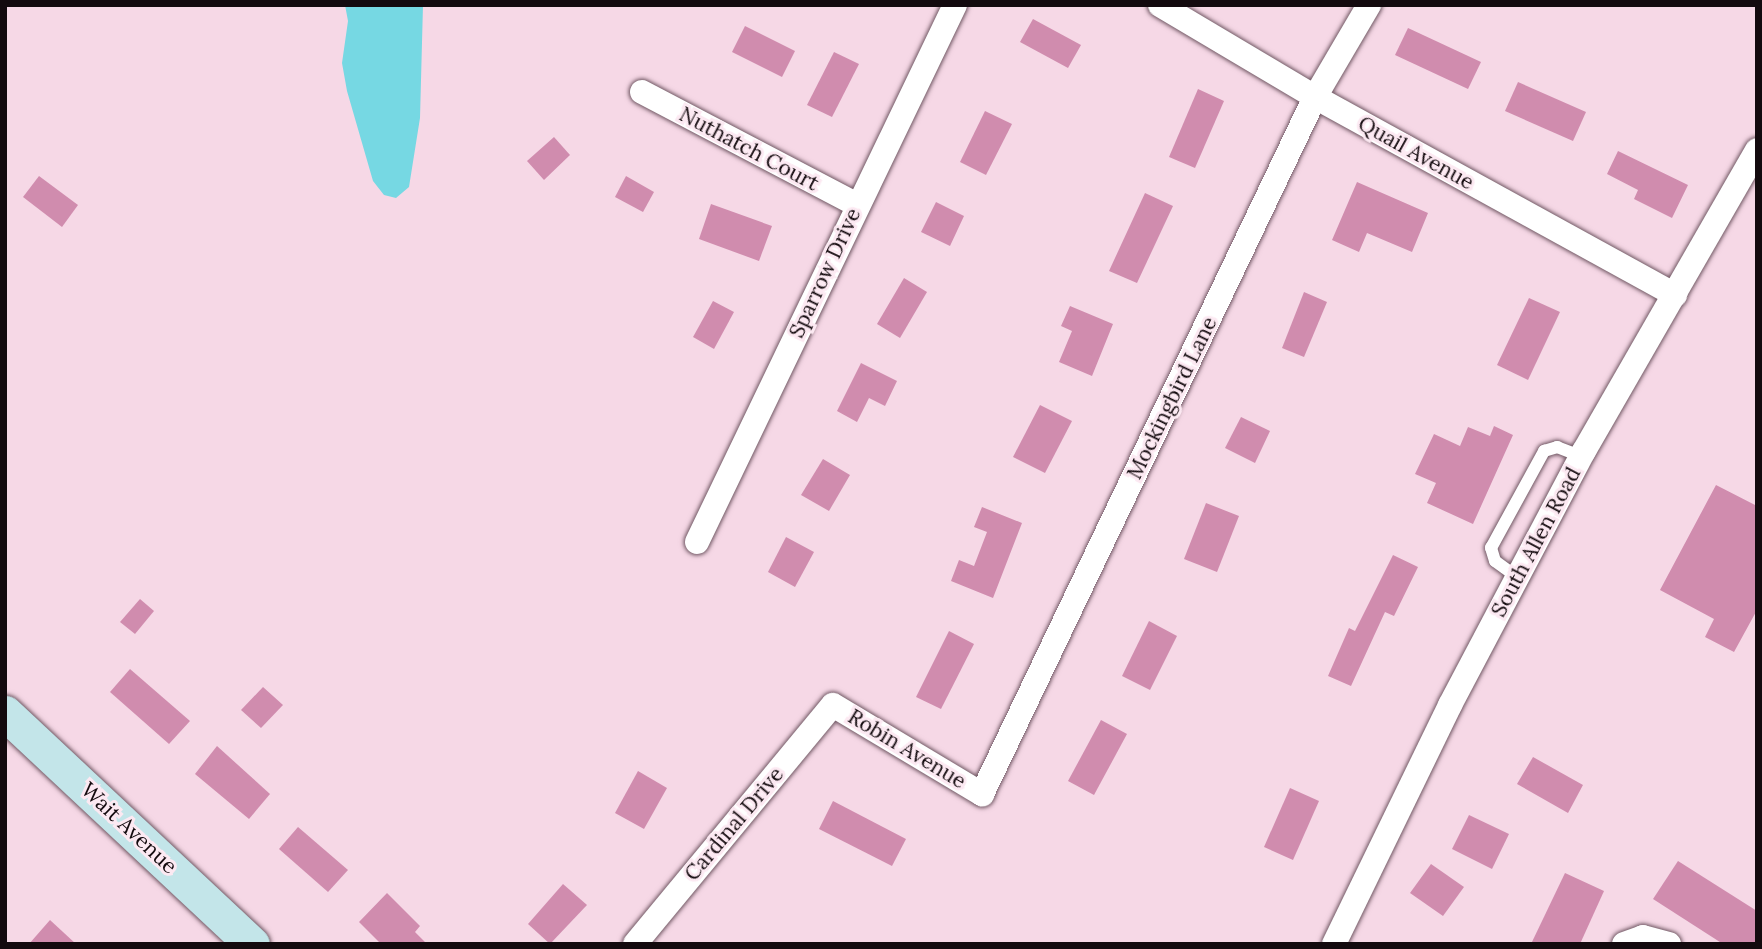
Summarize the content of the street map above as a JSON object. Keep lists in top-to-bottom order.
{
  "streets": {
    "main road": ["Wait Avenue"],
    "street": [
      "Nuthatch Court",
      "Quail Avenue",
      "Sparrow Drive",
      "Mockingbird Lane",
      "South Allen Road",
      "Robin Avenue",
      "Cardinal Drive"
    ]
  },
  "crossings": [
    ["Nuthatch Court", "Sparrow Drive"],
    ["Quail Avenue", "Mockingbird Lane"],
    ["Quail Avenue", "South Allen Road"],
    ["Mockingbird Lane", "Robin Avenue"],
    ["Robin Avenue", "Cardinal Drive"]
  ]
}
